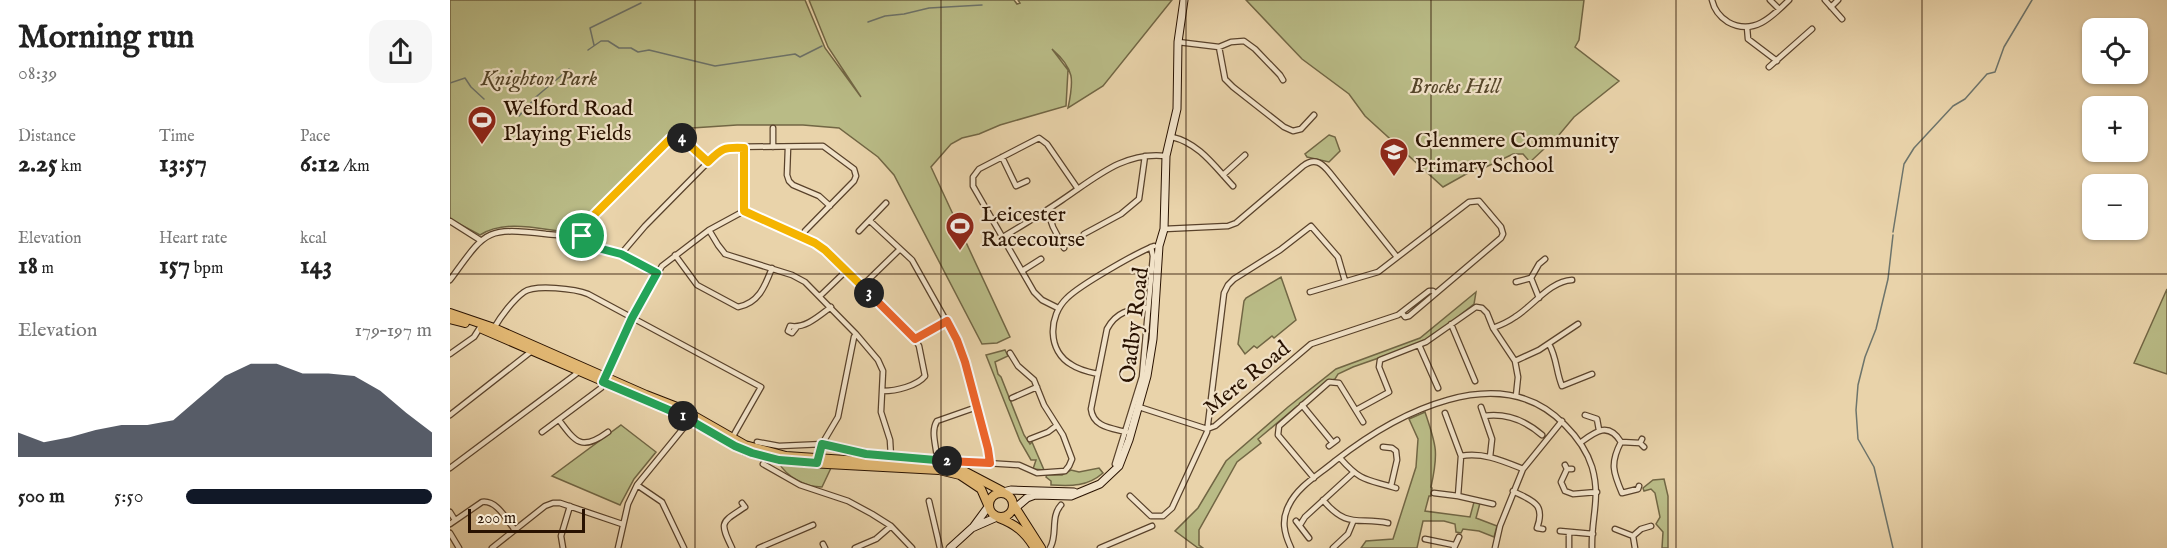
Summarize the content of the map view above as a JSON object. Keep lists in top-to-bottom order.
{
  "streets": {
    "main road": ["Oadby Road"],
    "street": ["Mere Road"]
  },
  "parks": ["Knighton Park", "Brocks Hill"],
  "places": {
    "sports": ["Welford Road Playing Fields", "Leicester Racecourse"],
    "school or university": ["Glenmere Community Primary School"]
  },
  "scale_bar": "200 m",
  "page": {
    "heading": ["Morning run", "08:39"],
    "map_buttons": ["+", "−"],
    "stats": [
      ["Distance", "2.25 km"],
      ["Time", "13:57"],
      ["Pace", "6:12 /km"],
      ["Elevation", "18 m"],
      ["Heart rate", "157 bpm"],
      ["kcal", "143"]
    ],
    "pins": [
      "4",
      "3",
      "1",
      "2"
    ],
    "chart": ["Elevation", "179–197 m"],
    "list": [
      {
        "name": "500 m",
        "note": "5:50"
      }
    ],
    "scale": "200 m"
  }
}
